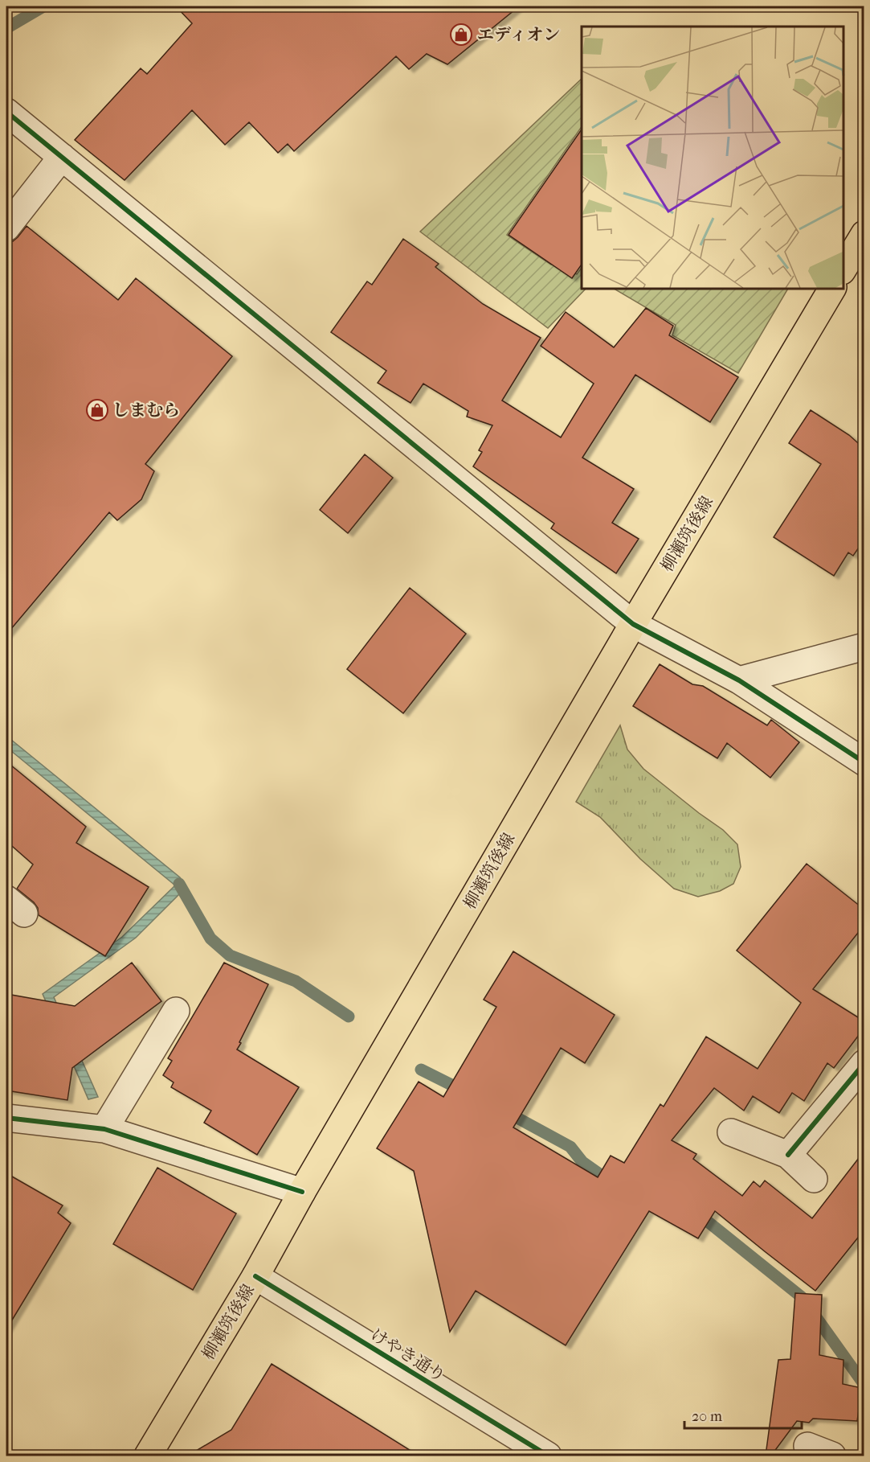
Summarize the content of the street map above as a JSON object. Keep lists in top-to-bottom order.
{
  "streets": {
    "main road": ["柳瀬筑後線"],
    "street": ["けやき通り"]
  },
  "crossings": [
    ["柳瀬筑後線", "けやき通り"]
  ],
  "places": {
    "shop": ["エディオン", "しまむら"]
  },
  "scale_bar": "20 m"
}
